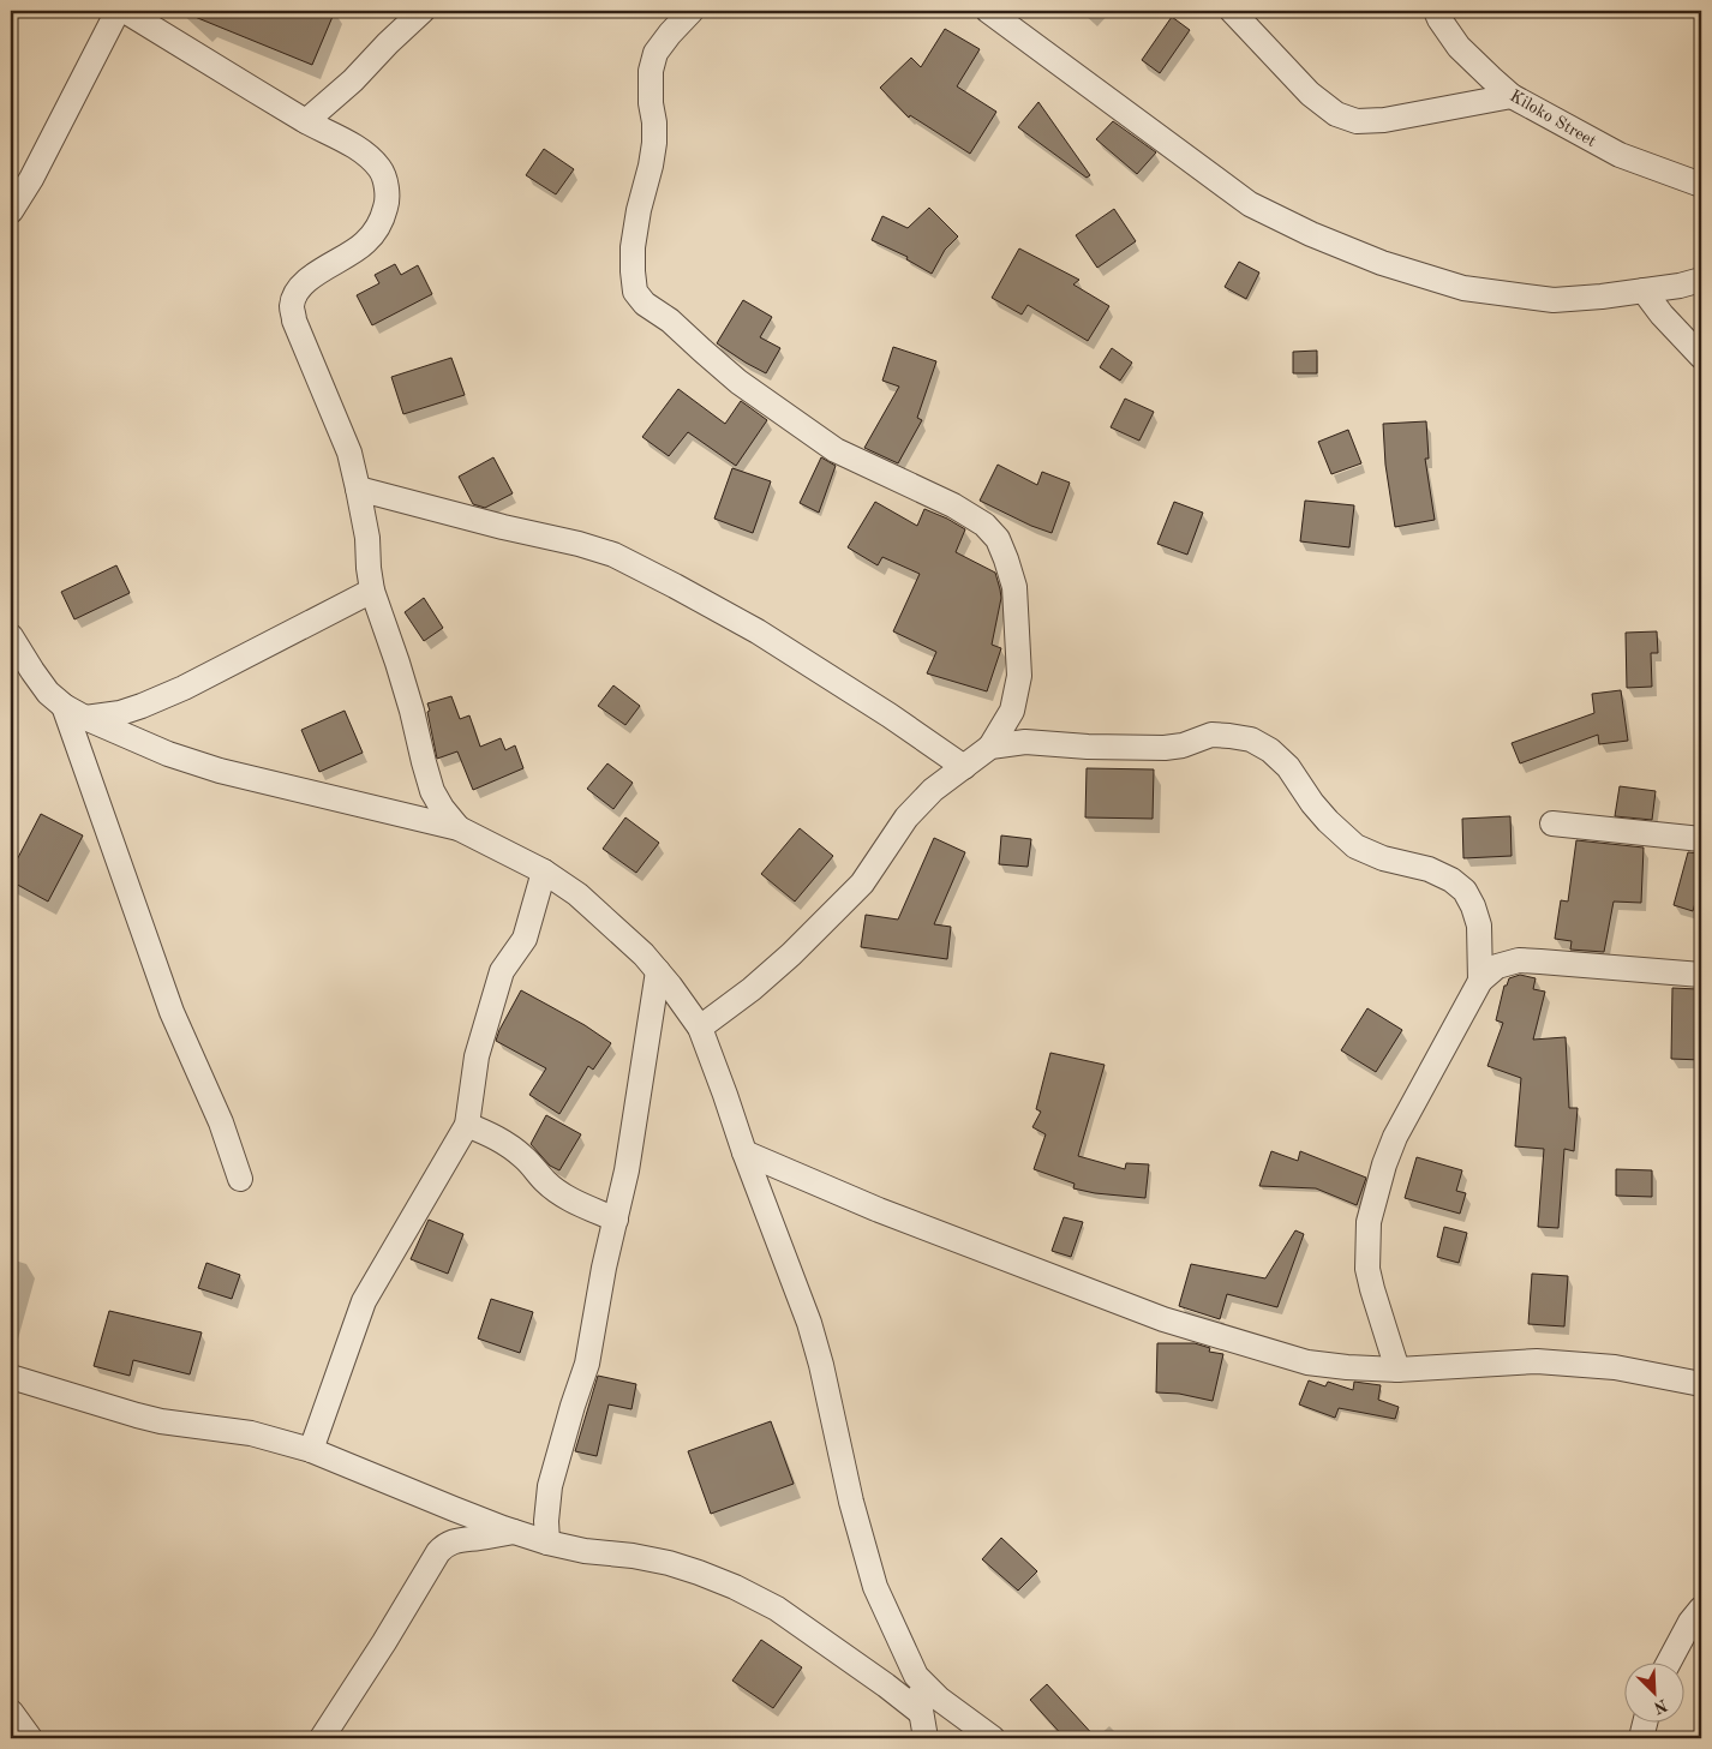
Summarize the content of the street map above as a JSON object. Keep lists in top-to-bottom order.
{
  "streets": {
    "street": ["Kiloko Street"]
  },
  "north": "bottom right"
}
